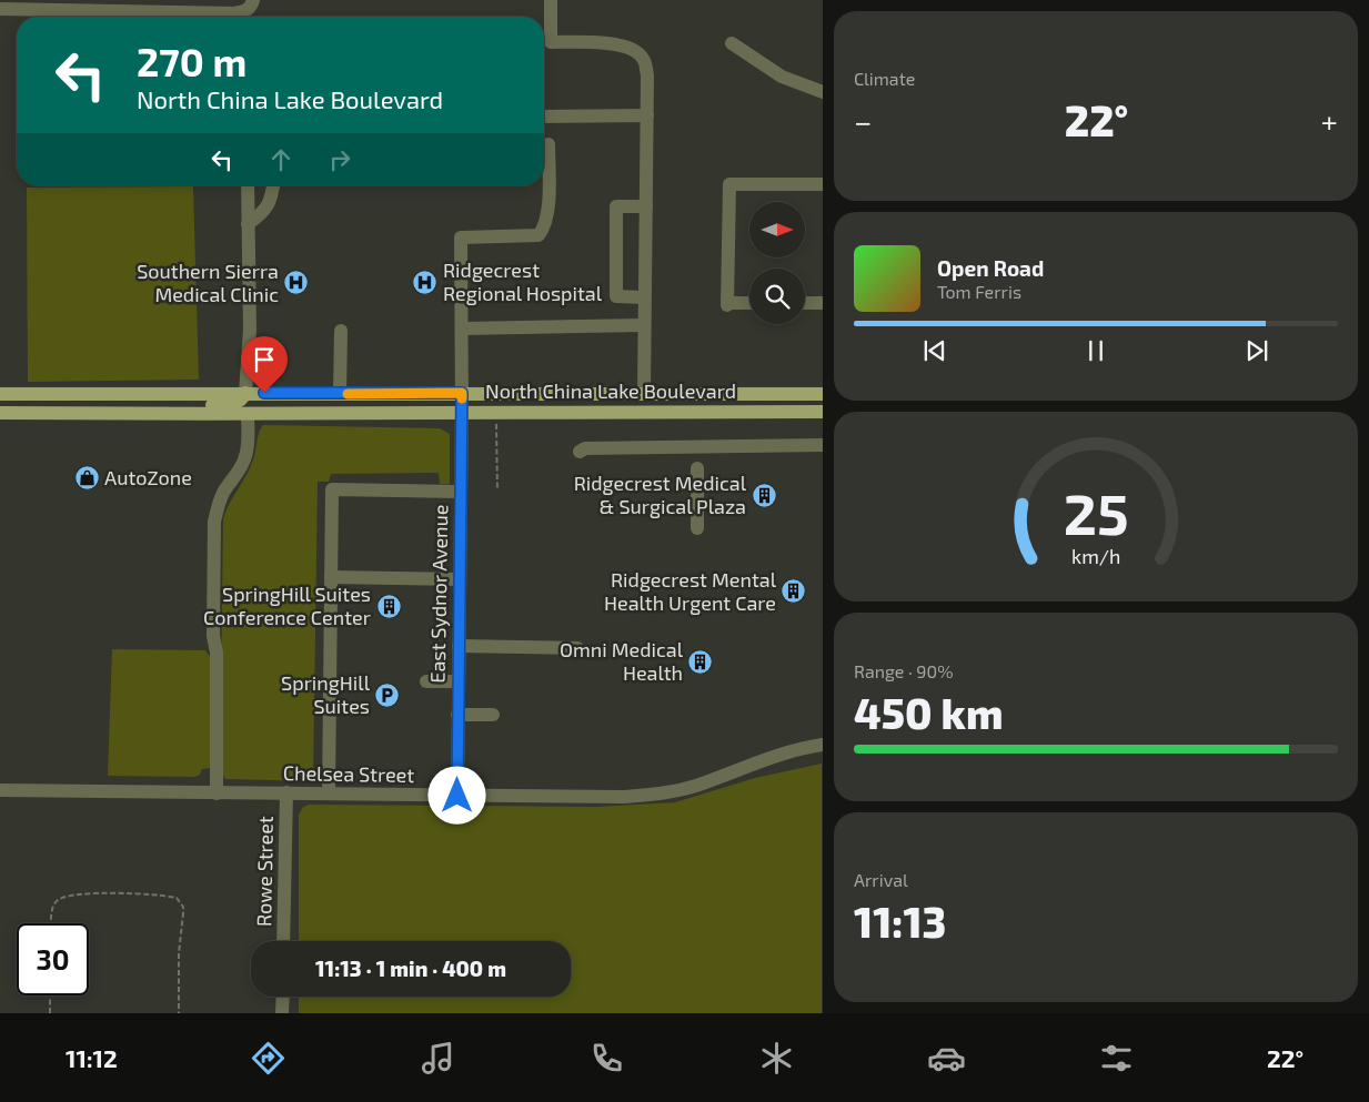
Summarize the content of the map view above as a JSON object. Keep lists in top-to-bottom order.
{
  "streets": {
    "main road": ["North China Lake Boulevard"],
    "street": ["East Sydnor Avenue", "Chelsea Street", "Rowe Street"]
  },
  "crossings": [
    ["North China Lake Boulevard", "East Sydnor Avenue"],
    ["East Sydnor Avenue", "Chelsea Street"],
    ["Chelsea Street", "Rowe Street"]
  ],
  "places": {
    "hospital": ["Ridgecrest Regional Hospital", "Southern Sierra Medical Clinic"],
    "shop": ["AutoZone"],
    "building": [
      "Ridgecrest Medical & Surgical Plaza",
      "Ridgecrest Mental Health Urgent Care",
      "SpringHill Suites Conference Center",
      "Omni Medical Health"
    ],
    "parking": ["SpringHill Suites"]
  },
  "north": "right",
  "page": {
    "tile": [
      "Climate",
      ["Range · 90%", "450 km"],
      ["Arrival", "11:13"]
    ],
    "turn": ["270 m", "North China Lake Boulevard"],
    "heat": ["−", "22°", "+"],
    "song": ["Open Road", "Tom Ferris"],
    "limit": "30",
    "trip": "11:13 · 1 min · 400 m",
    "tabs": ["11:12", "22°"],
    "gauge": ["25", "km/h"]
  }
}
